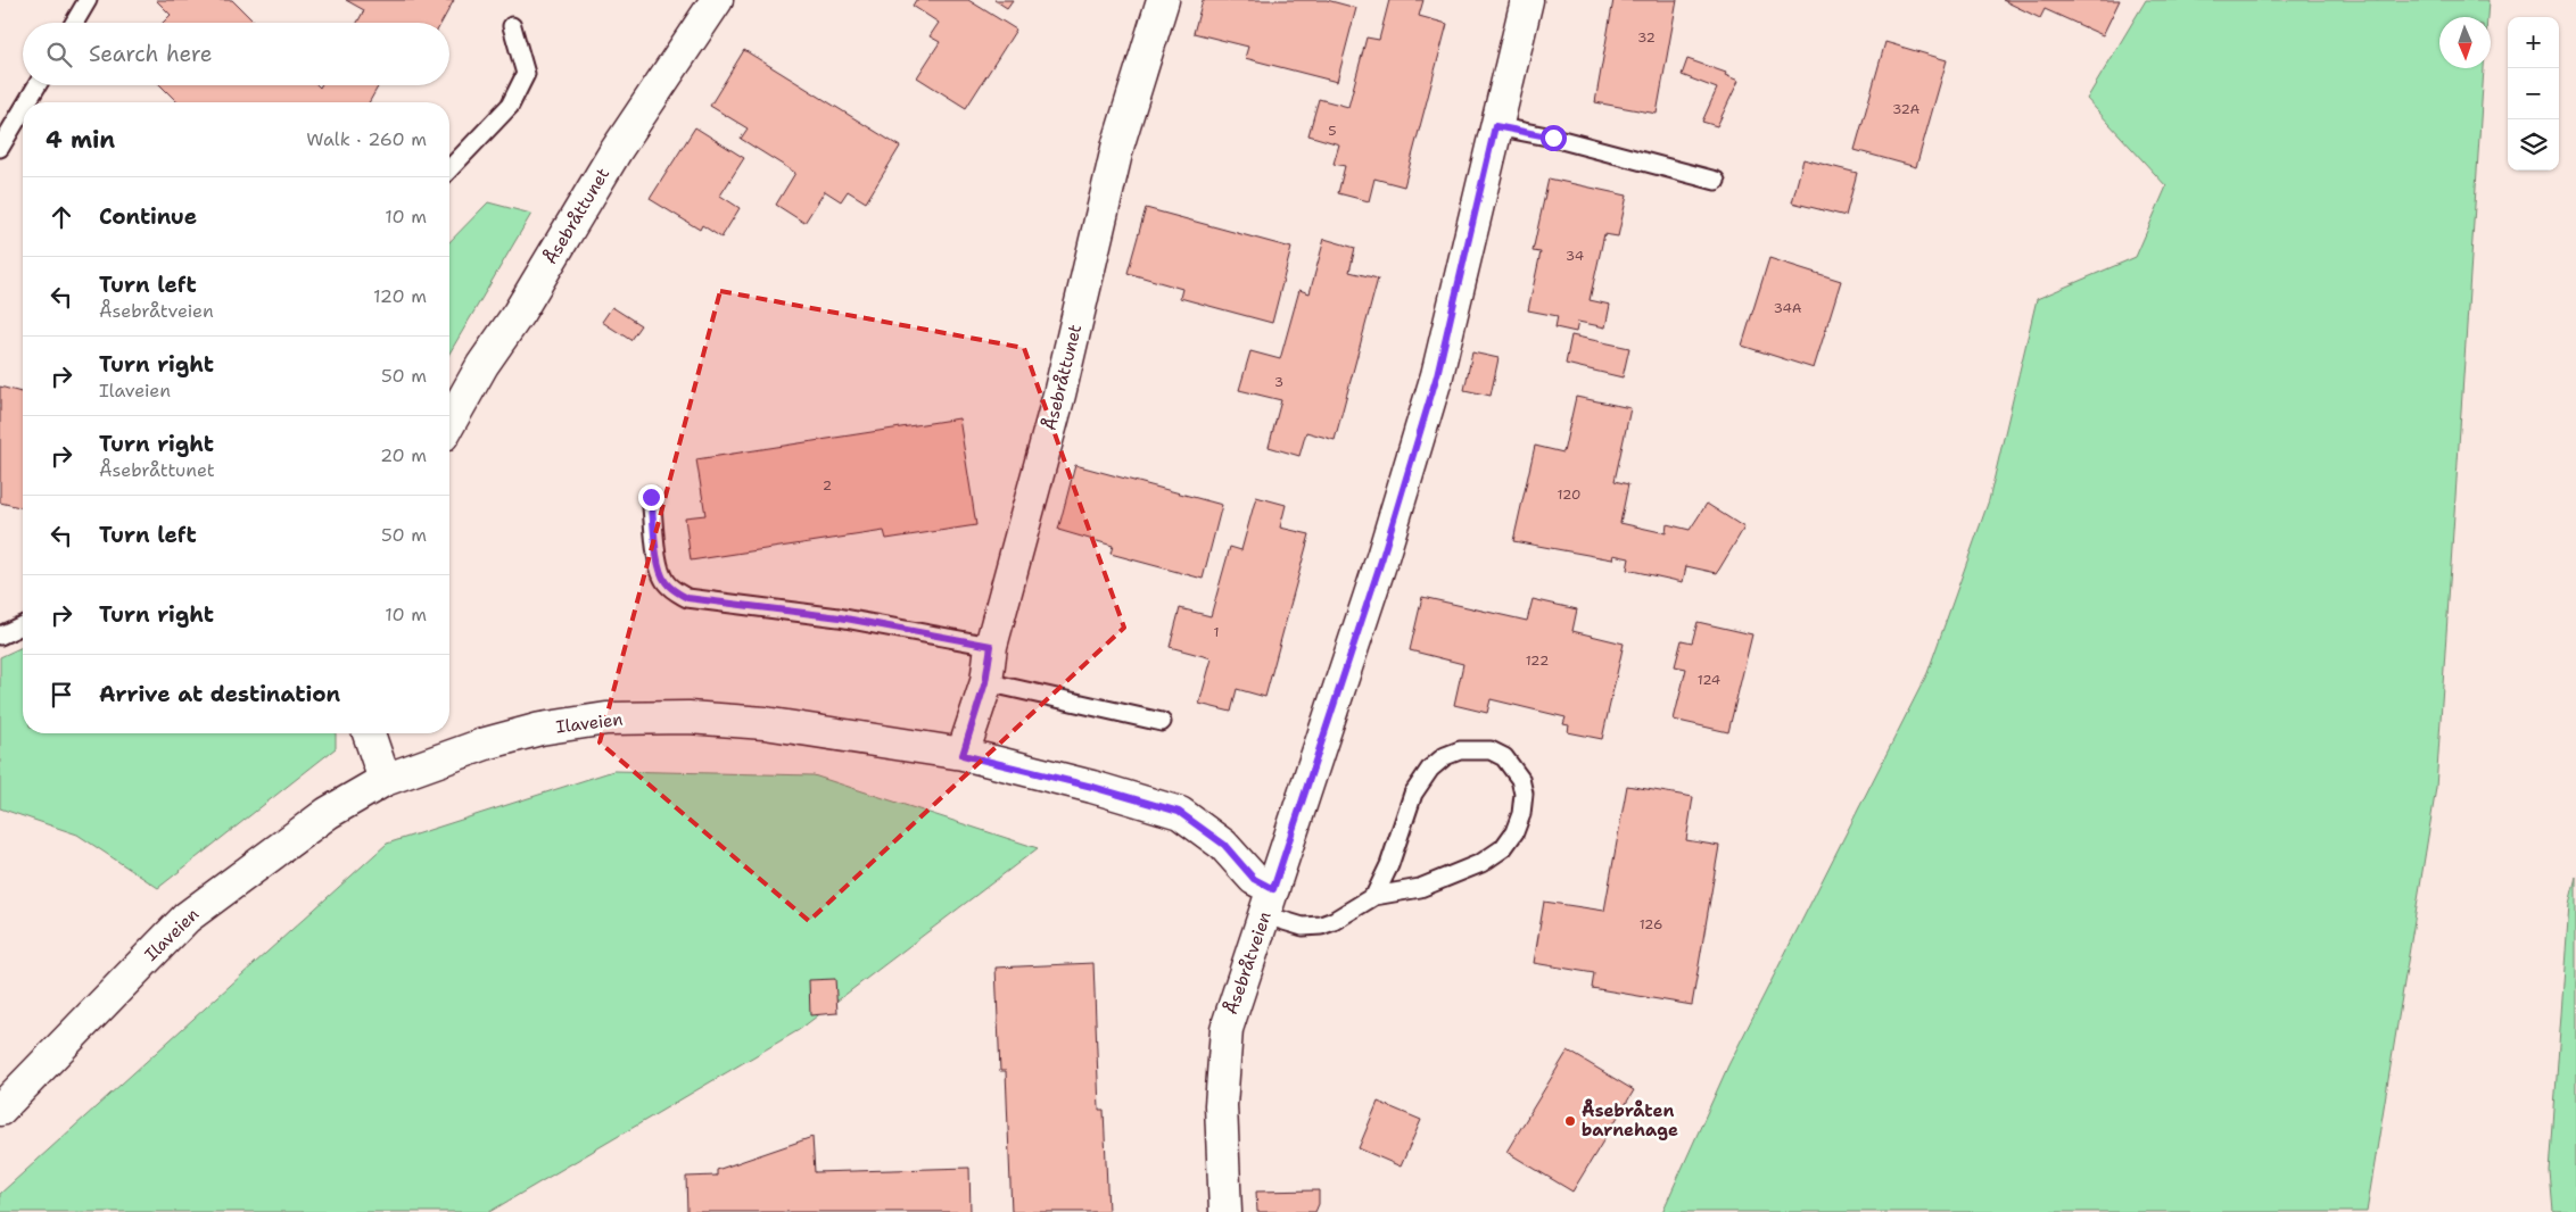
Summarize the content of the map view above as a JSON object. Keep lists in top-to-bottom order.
{
  "streets": {
    "street": ["Åsebråttunet", "Ilaveien", "Åsebråtveien"]
  },
  "crossings": [
    ["Åsebråttunet", "Ilaveien"],
    ["Ilaveien", "Åsebråtveien"]
  ],
  "places": ["Åsebråten barnehage"],
  "house_numbers": [
    "32",
    "32A",
    "5",
    "34",
    "34A",
    "3",
    "2",
    "120",
    "1",
    "122",
    "124",
    "126"
  ],
  "north": "bottom",
  "page": {
    "map_buttons": ["+", "−"],
    "search": "Search here",
    "heading": ["4 min", "Walk · 260 m"],
    "list": [
      ["Continue", "10 m"],
      ["Turn left", "Åsebråtveien", "120 m"],
      ["Turn right", "Ilaveien", "50 m"],
      ["Turn right", "Åsebråttunet", "20 m"],
      ["Turn left", "50 m"],
      ["Turn right", "10 m"],
      "Arrive at destination"
    ]
  }
}
